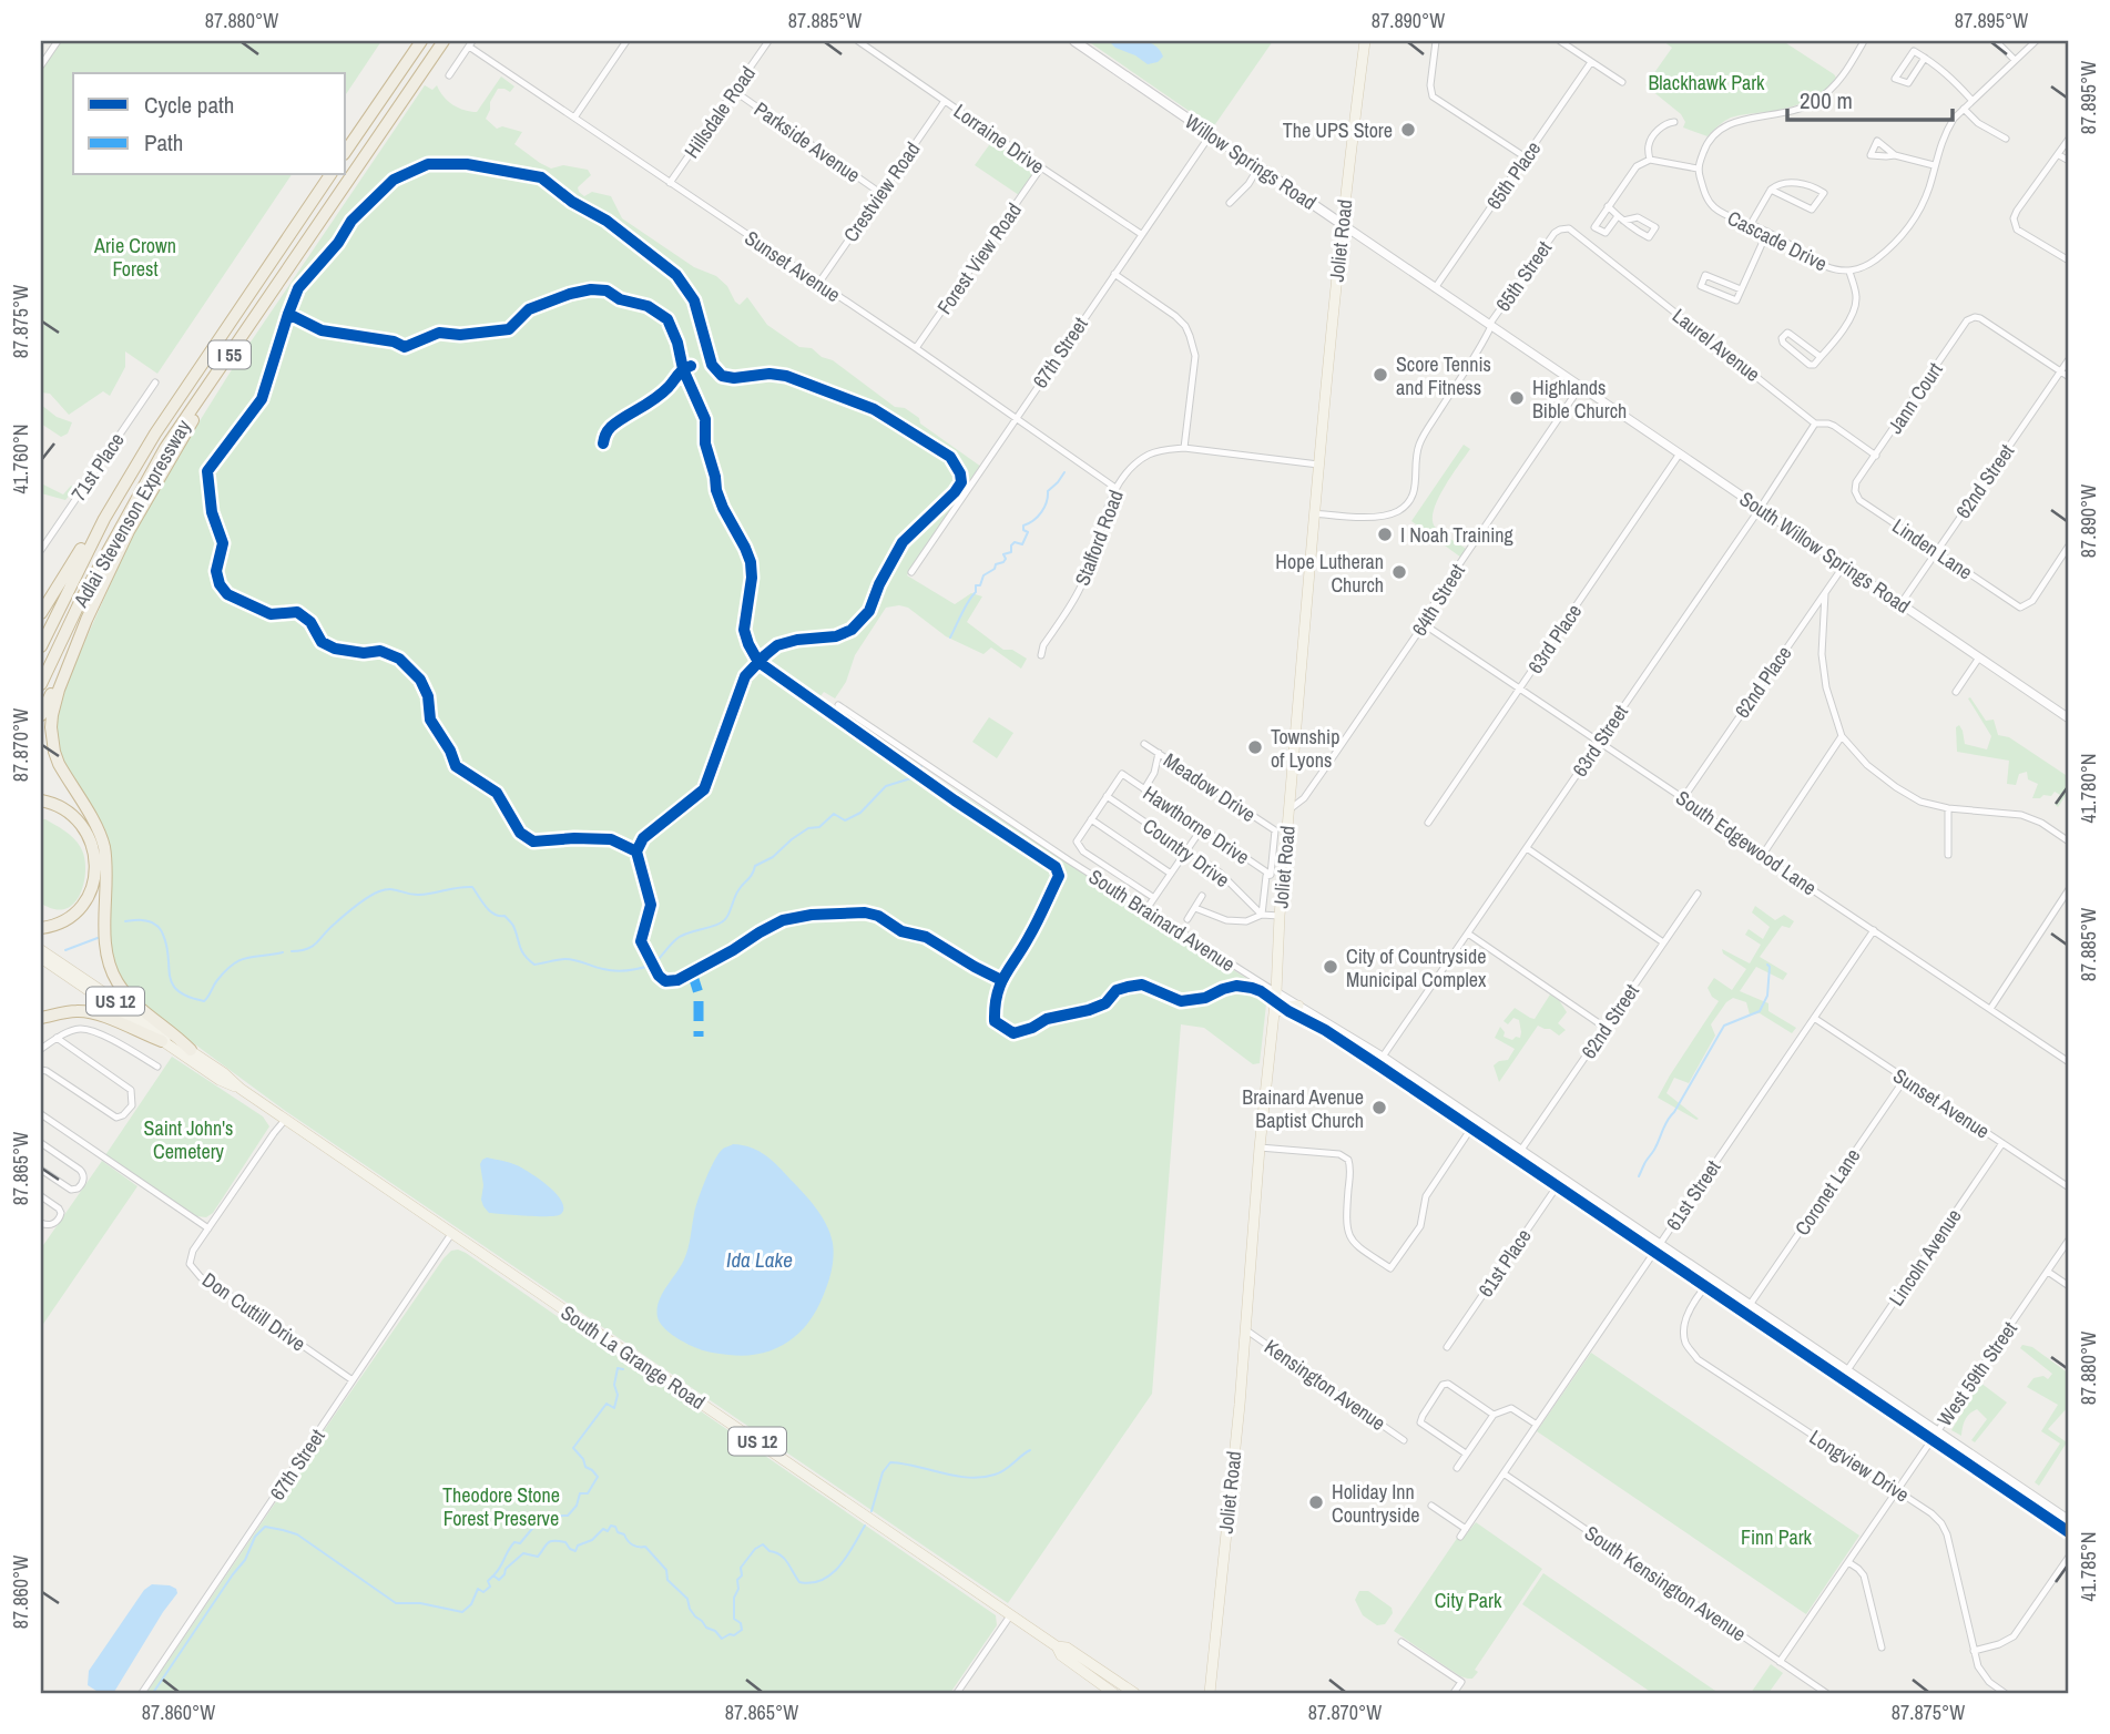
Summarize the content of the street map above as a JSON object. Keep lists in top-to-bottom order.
{
  "streets": {
    "highway": ["I 55", "Adlai Stevenson Expressway"],
    "main road": [
      "Willow Springs Road",
      "Joliet Road",
      "US 12",
      "South La Grange Road"
    ],
    "street": [
      "Hillsdale Road",
      "Lorraine Drive",
      "Parkside Avenue",
      "65th Place",
      "Crestview Road",
      "Cascade Drive",
      "Forest View Road",
      "Sunset Avenue",
      "65th Street",
      "Laurel Avenue",
      "67th Street",
      "Jann Court",
      "71st Place",
      "62nd Street",
      "Stalford Road",
      "Linden Lane",
      "South Willow Springs Road",
      "64th Street",
      "63rd Place",
      "62nd Place",
      "63rd Street",
      "Meadow Drive",
      "Hawthorne Drive",
      "South Edgewood Lane",
      "Country Drive",
      "South Brainard Avenue",
      "Coronet Lane",
      "61st Street",
      "Lincoln Avenue",
      "61st Place",
      "Don Cuttill Drive",
      "West 59th Street",
      "Kensington Avenue",
      "Longview Drive",
      "South Kensington Avenue"
    ]
  },
  "crossings": [
    ["Hillsdale Road", "Parkside Avenue"],
    ["Hillsdale Road", "Sunset Avenue"],
    ["Lorraine Drive", "Crestview Road"],
    ["Lorraine Drive", "Forest View Road"],
    ["Lorraine Drive", "67th Street"],
    ["Parkside Avenue", "Crestview Road"],
    ["Willow Springs Road", "65th Place"],
    ["Willow Springs Road", "Joliet Road"],
    ["Willow Springs Road", "65th Street"],
    ["Willow Springs Road", "67th Street"],
    ["Willow Springs Road", "South Willow Springs Road"],
    ["Willow Springs Road", "64th Street"],
    ["Crestview Road", "Sunset Avenue"],
    ["Joliet Road", "65th Street"],
    ["Joliet Road", "Stalford Road"],
    ["Joliet Road", "64th Street"],
    ["Joliet Road", "South Brainard Avenue"],
    ["Joliet Road", "Kensington Avenue"],
    ["Forest View Road", "Sunset Avenue"],
    ["Sunset Avenue", "67th Street"],
    ["Sunset Avenue", "Stalford Road"],
    ["Sunset Avenue", "Coronet Lane"],
    ["Sunset Avenue", "61st Street"],
    ["Sunset Avenue", "Lincoln Avenue"],
    ["65th Street", "Laurel Avenue"],
    ["Laurel Avenue", "Jann Court"],
    ["Laurel Avenue", "63rd Street"],
    ["67th Street", "Don Cuttill Drive"],
    ["67th Street", "South La Grange Road"],
    ["Jann Court", "62nd Street"],
    ["Jann Court", "Linden Lane"],
    ["62nd Street", "Linden Lane"],
    ["62nd Street", "South Willow Springs Road"],
    ["62nd Street", "South Brainard Avenue"],
    ["South Willow Springs Road", "64th Street"],
    ["South Willow Springs Road", "63rd Place"],
    ["South Willow Springs Road", "62nd Place"],
    ["South Willow Springs Road", "63rd Street"],
    ["64th Street", "South Edgewood Lane"],
    ["63rd Place", "South Edgewood Lane"],
    ["62nd Place", "South Edgewood Lane"],
    ["63rd Street", "South Edgewood Lane"],
    ["63rd Street", "South Brainard Avenue"],
    ["Meadow Drive", "Hawthorne Drive"],
    ["Hawthorne Drive", "Country Drive"],
    ["South Edgewood Lane", "61st Street"],
    ["South Brainard Avenue", "Coronet Lane"],
    ["South Brainard Avenue", "61st Street"],
    ["South Brainard Avenue", "Lincoln Avenue"],
    ["South Brainard Avenue", "61st Place"],
    ["South Brainard Avenue", "West 59th Street"],
    ["South Brainard Avenue", "Longview Drive"],
    ["US 12", "South La Grange Road"],
    ["61st Street", "South Kensington Avenue"],
    ["West 59th Street", "Longview Drive"],
    ["West 59th Street", "South Kensington Avenue"]
  ],
  "water": ["Ida Lake"],
  "parks": [
    "Blackhawk Park",
    "Arie Crown Forest",
    "Saint John's Cemetery",
    "Theodore Stone Forest Preserve",
    "Finn Park",
    "City Park"
  ],
  "places": [
    "The UPS Store",
    "Score Tennis and Fitness",
    "Highlands Bible Church",
    "I Noah Training",
    "Hope Lutheran Church",
    "Township of Lyons",
    "City of Countryside Municipal Complex",
    "Brainard Avenue Baptist Church",
    "Holiday Inn Countryside"
  ],
  "legend": ["Cycle path", "Path"],
  "scale_bar": "200 m",
  "coordinates": [
    "87.880°W",
    "87.885°W",
    "87.890°W",
    "87.895°W",
    "87.875°W",
    "41.760°N",
    "87.870°W",
    "41.780°N",
    "87.865°W",
    "41.785°N",
    "87.860°W"
  ]
}
